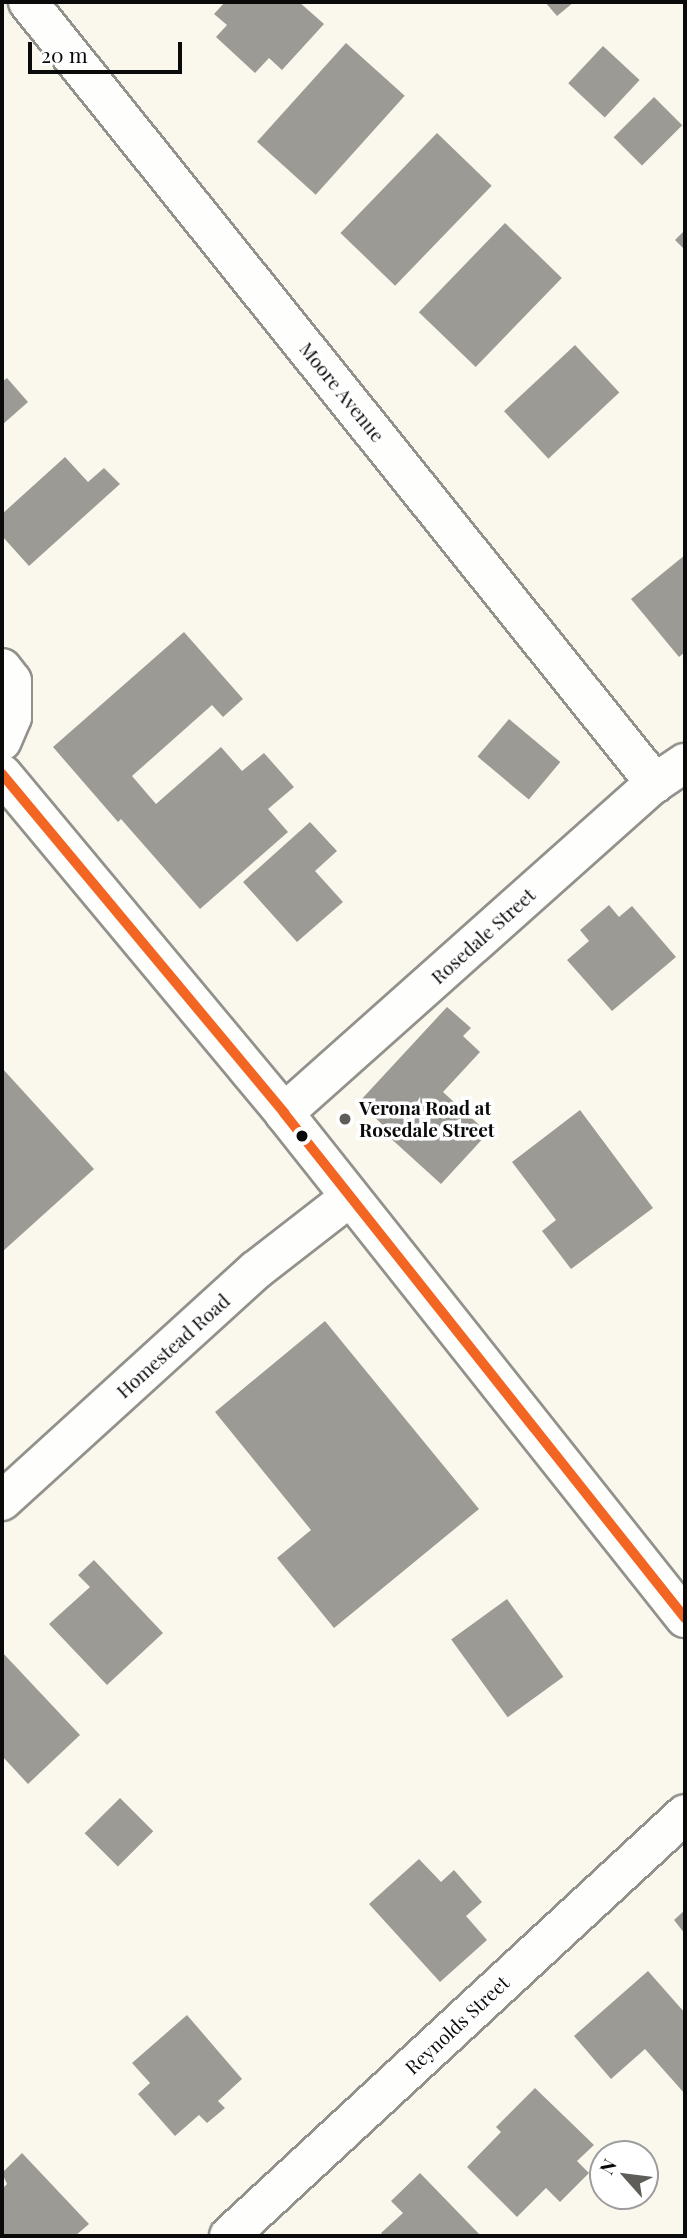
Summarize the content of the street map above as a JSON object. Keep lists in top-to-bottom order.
{
  "streets": {
    "street": [
      "Moore Avenue",
      "Rosedale Street",
      "Homestead Road",
      "Reynolds Street"
    ]
  },
  "crossings": [
    ["Moore Avenue", "Rosedale Street"]
  ],
  "places": ["Verona Road at Rosedale Street"],
  "scale_bar": "20 m",
  "north": "top left"
}
